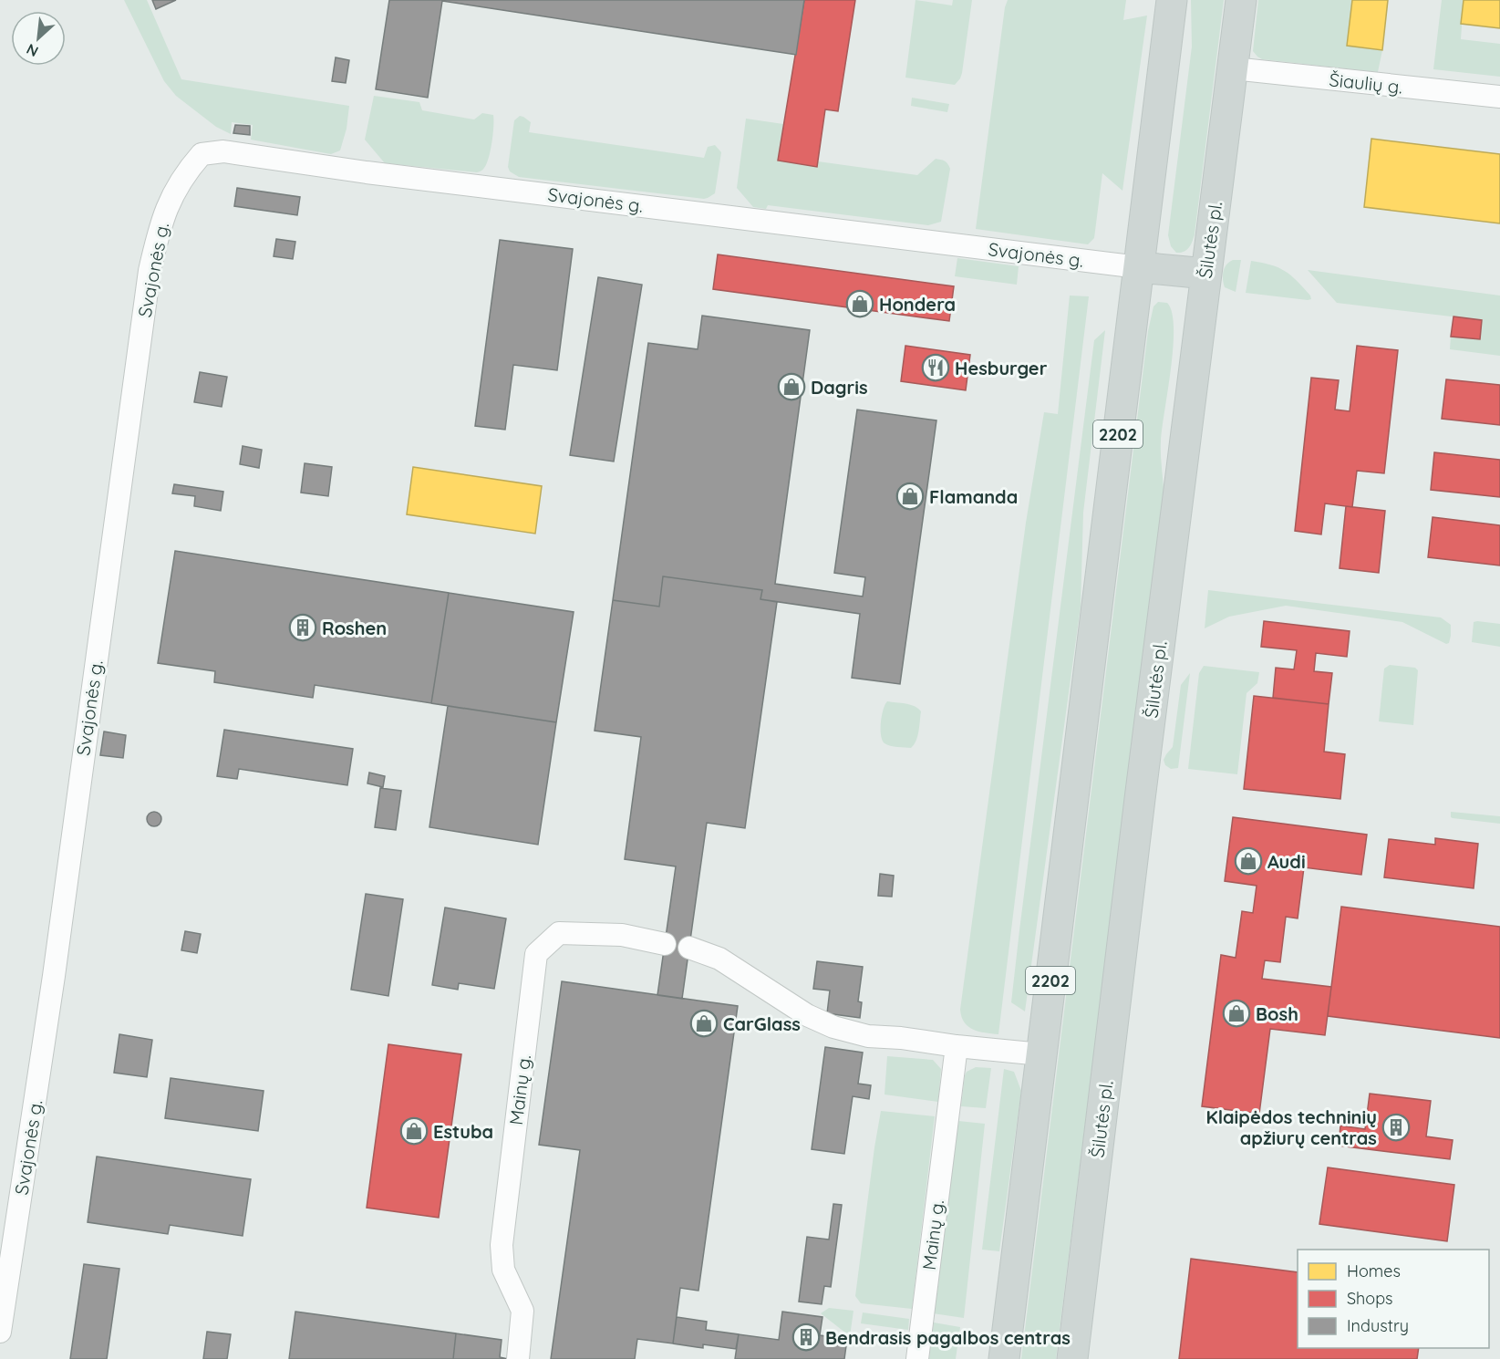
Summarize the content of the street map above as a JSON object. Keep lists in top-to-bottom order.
{
  "streets": {
    "main road": ["Šilutės pl.", "2202"],
    "street": ["Šiaulių g.", "Svajonės g.", "Mainų g."]
  },
  "crossings": [
    ["Šiaulių g.", "Šilutės pl."],
    ["Svajonės g.", "2202"]
  ],
  "places": {
    "shop": [
      "Hondera",
      "Dagris",
      "Flamanda",
      "Audi",
      "Bosh",
      "CarGlass",
      "Estuba"
    ],
    "restaurant": ["Hesburger"],
    "building": ["Roshen", "Klaipėdos techninių apžiurų centras", "Bendrasis pagalbos centras"]
  },
  "legend": ["Homes", "Shops", "Industry"],
  "north": "bottom left"
}
